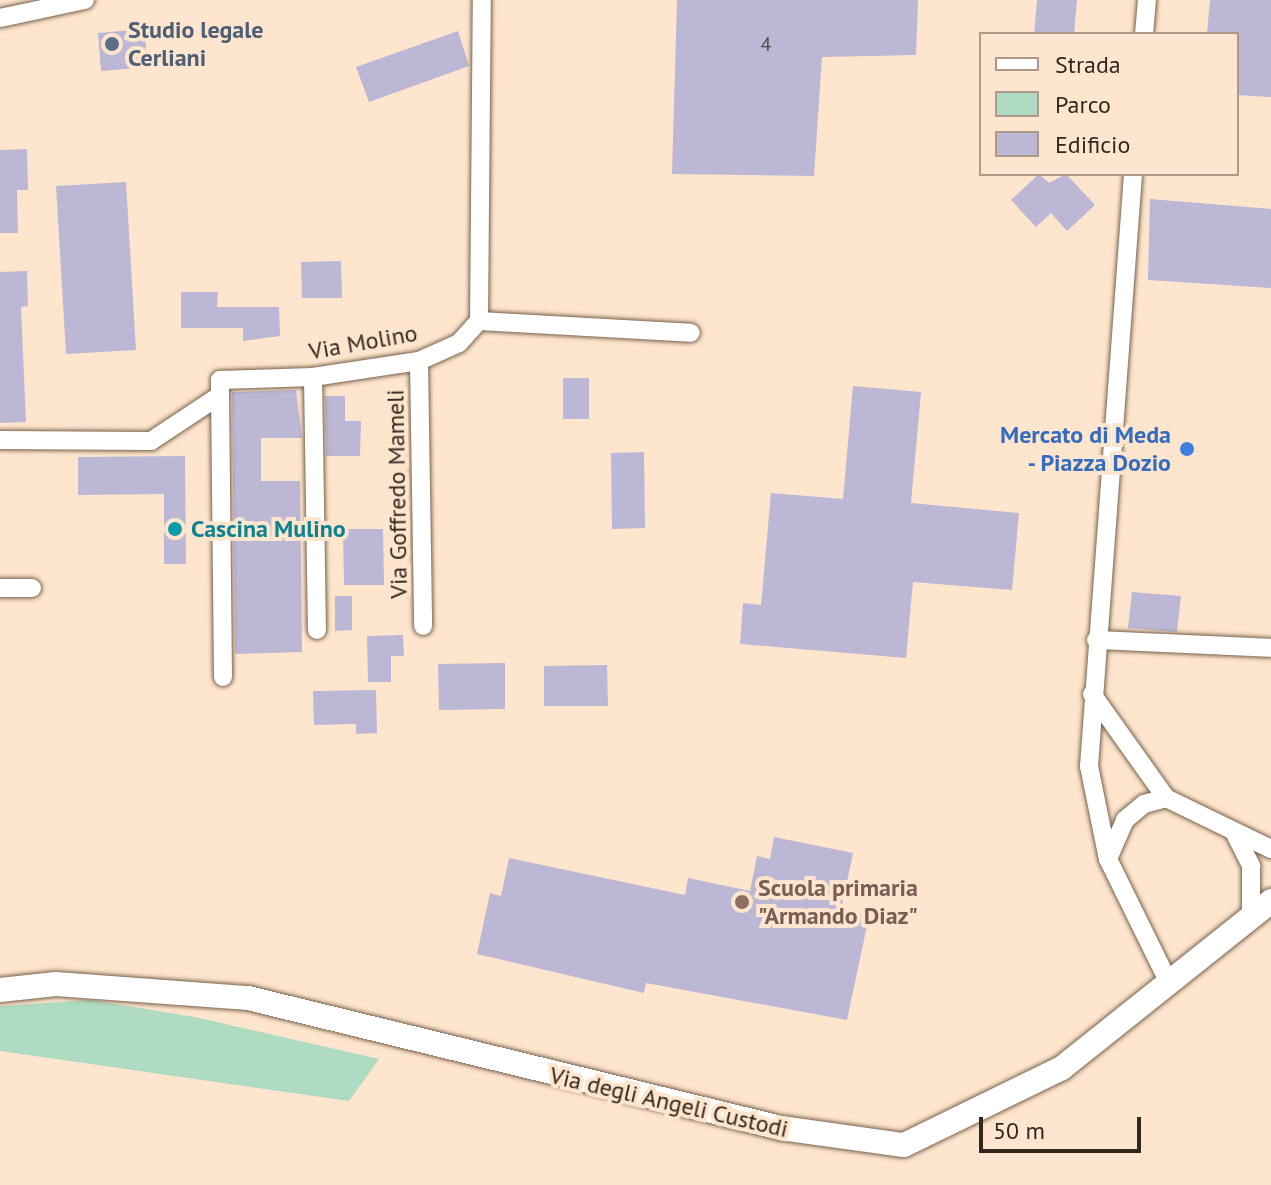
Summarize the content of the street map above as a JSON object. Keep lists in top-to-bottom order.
{
  "streets": {
    "street": ["Via Molino", "Via Goffredo Mameli", "Via degli Angeli Custodi"]
  },
  "crossings": [
    ["Via Molino", "Via Goffredo Mameli"]
  ],
  "places": [
    "Studio legale Cerliani",
    "Mercato di Meda - Piazza Dozio",
    "Cascina Mulino",
    "Scuola primaria \"Armando Diaz\""
  ],
  "house_numbers": ["4"],
  "legend": ["Strada", "Parco", "Edificio"],
  "scale_bar": "50 m"
}
